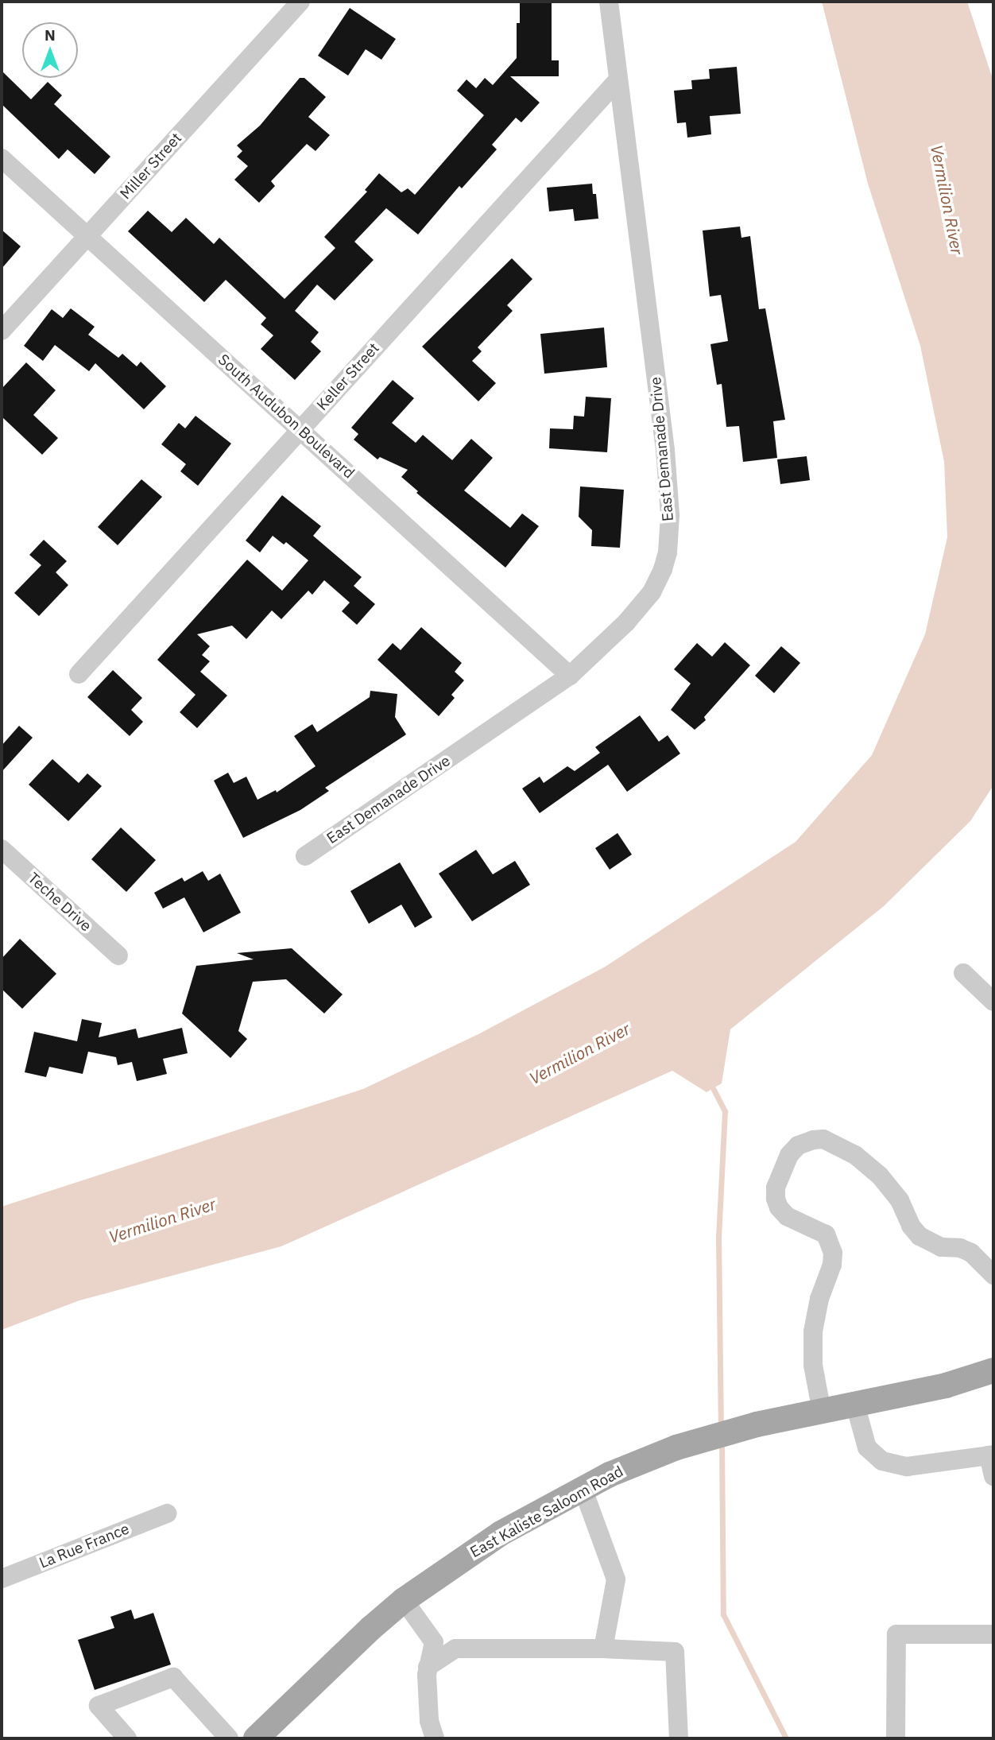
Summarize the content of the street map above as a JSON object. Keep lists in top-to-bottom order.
{
  "streets": {
    "main road": ["East Kaliste Saloom Road"],
    "street": [
      "Miller Street",
      "Keller Street",
      "South Audubon Boulevard",
      "East Demanade Drive",
      "Teche Drive",
      "La Rue France"
    ]
  },
  "crossings": [
    ["Miller Street", "South Audubon Boulevard"],
    ["Keller Street", "South Audubon Boulevard"],
    ["Keller Street", "East Demanade Drive"],
    ["South Audubon Boulevard", "East Demanade Drive"]
  ],
  "water": ["Vermilion River"],
  "north": "top"
}
